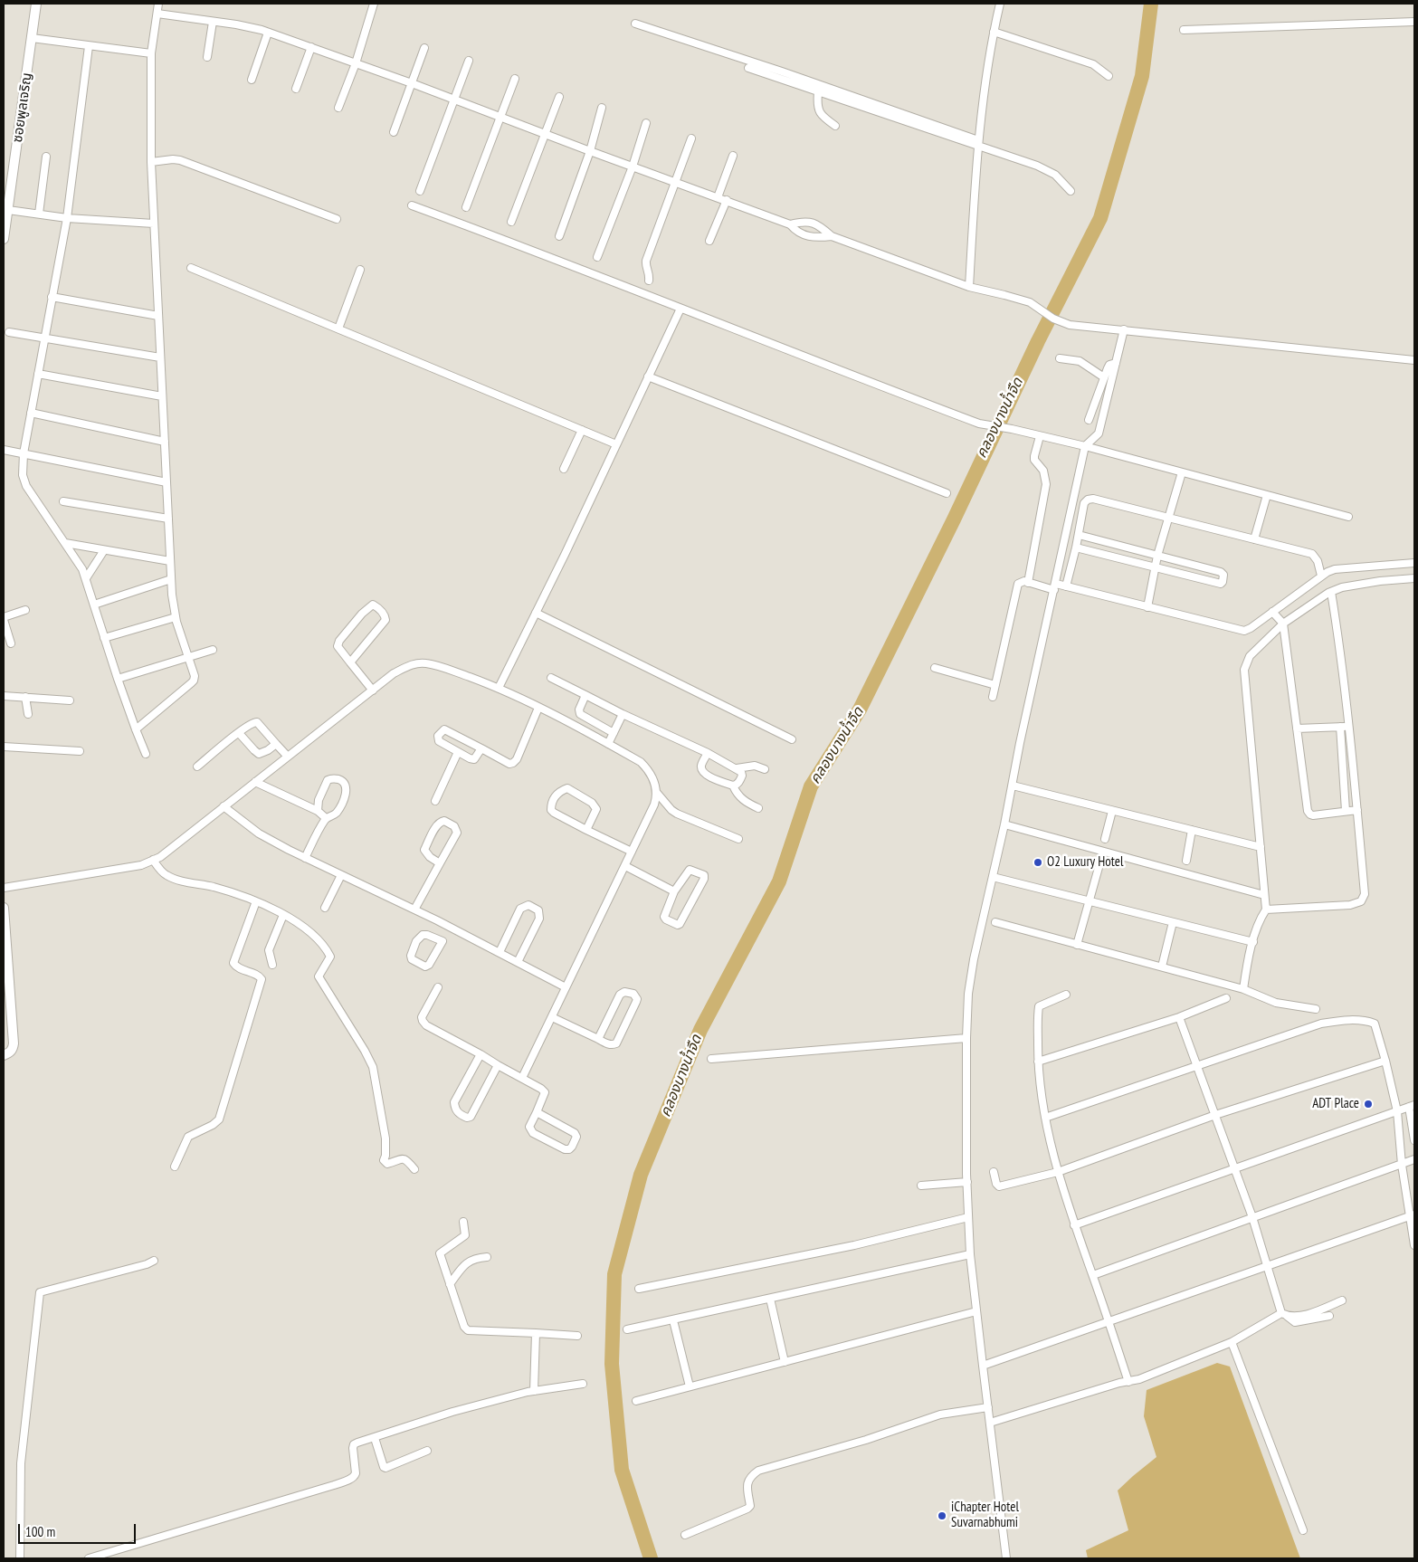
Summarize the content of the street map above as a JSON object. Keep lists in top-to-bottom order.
{
  "streets": {
    "street": ["ซอยพูลเจริญ"]
  },
  "water": ["คลองบางน้ำจืด"],
  "places": ["O2 Luxury Hotel", "ADT Place", "iChapter Hotel Suvarnabhumi"],
  "scale_bar": "100 m"
}
